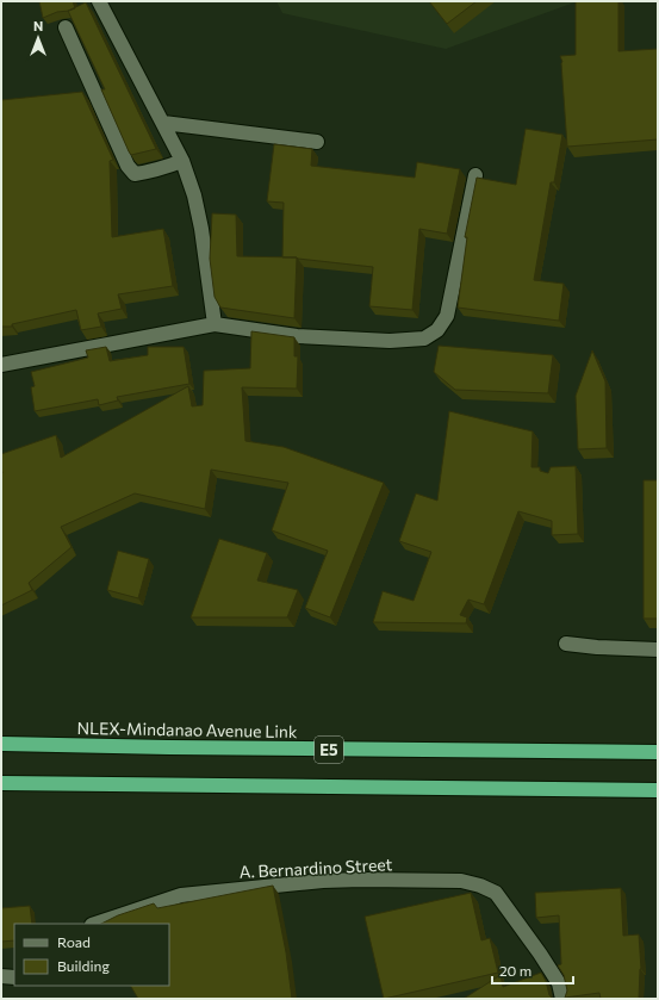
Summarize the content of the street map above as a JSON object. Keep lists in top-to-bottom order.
{
  "streets": {
    "highway": ["NLEX-Mindanao Avenue Link", "E5"],
    "street": ["A. Bernardino Street"]
  },
  "legend": ["Road", "Building"],
  "scale_bar": "20 m",
  "north": "top"
}
